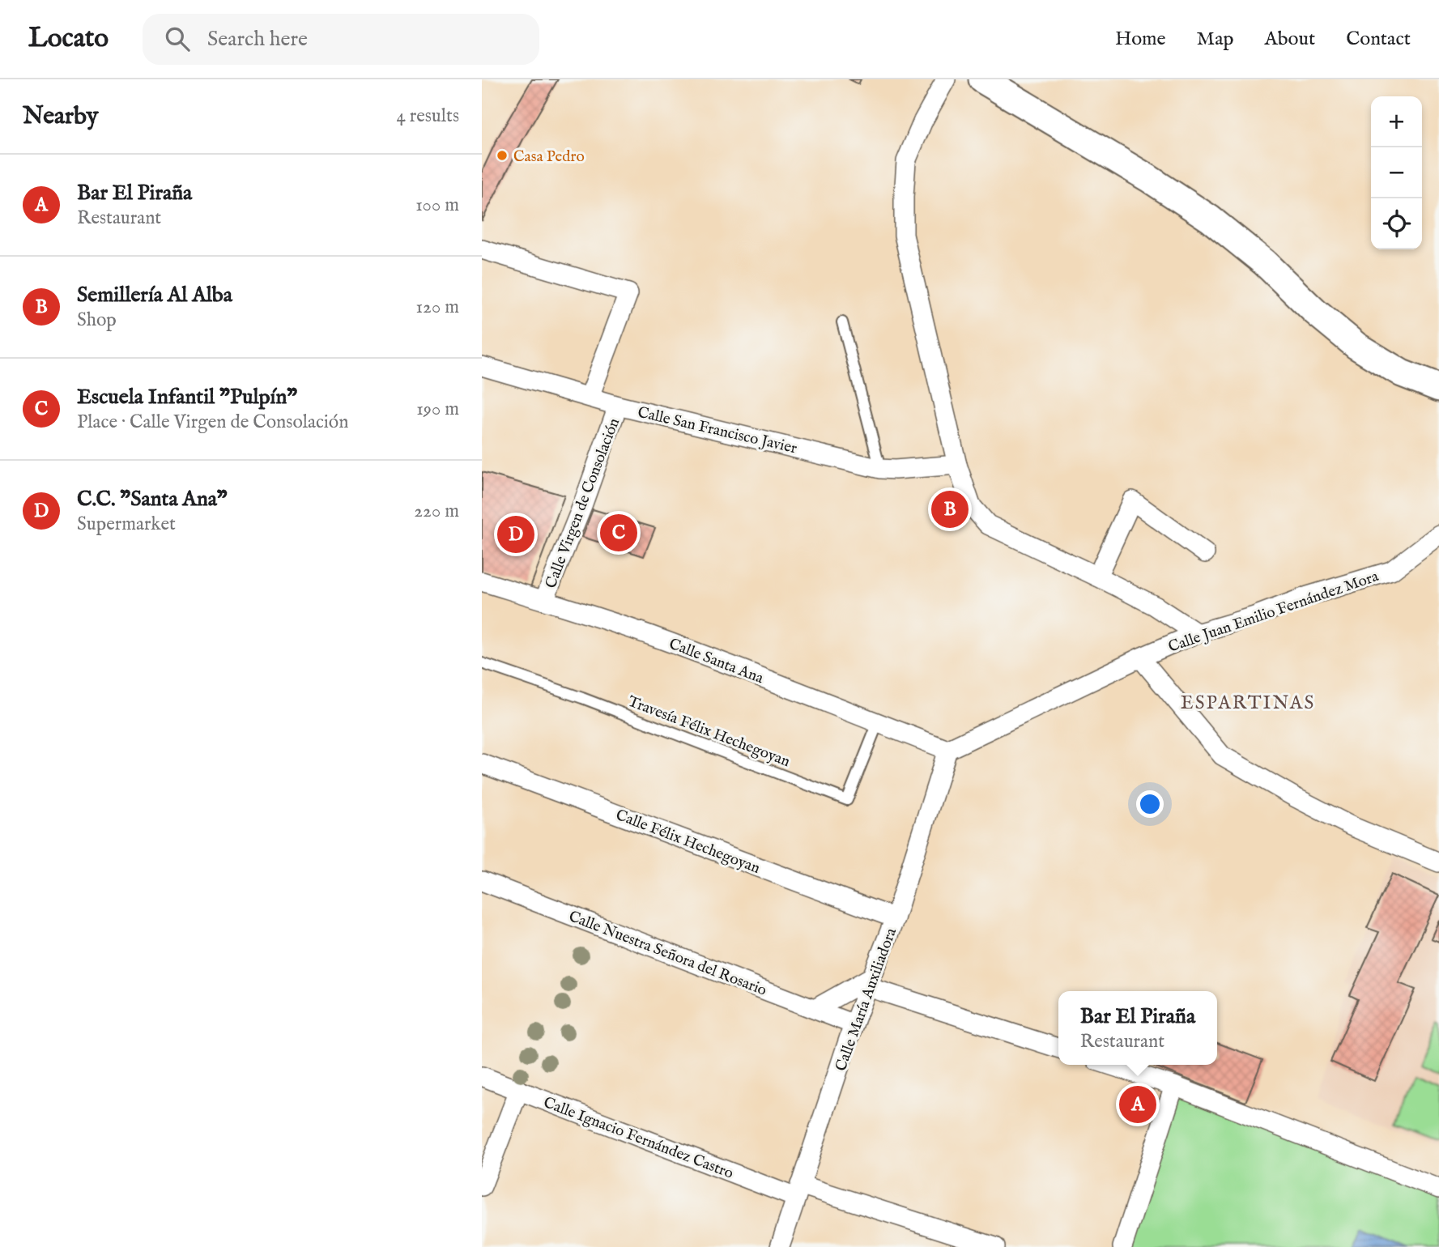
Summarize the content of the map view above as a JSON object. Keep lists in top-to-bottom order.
{
  "streets": {
    "street": [
      "Calle San Francisco Javier",
      "Calle Virgen de Consolación",
      "Calle Juan Emilio Fernández Mora",
      "Calle Santa Ana",
      "Calle Félix Hechegoyan",
      "Calle Nuestra Señora del Rosario",
      "Calle María Auxiliadora",
      "Calle Ignacio Fernández Castro"
    ],
    "lane": ["Travesía Félix Hechegoyan"]
  },
  "crossings": [
    ["Calle San Francisco Javier", "Calle Virgen de Consolación"],
    ["Calle Virgen de Consolación", "Calle Santa Ana"],
    ["Calle Juan Emilio Fernández Mora", "Calle Santa Ana"],
    ["Calle Juan Emilio Fernández Mora", "Calle María Auxiliadora"],
    ["Calle Santa Ana", "Travesía Félix Hechegoyan"],
    ["Calle Santa Ana", "Calle María Auxiliadora"],
    ["Calle Félix Hechegoyan", "Calle María Auxiliadora"],
    ["Calle Nuestra Señora del Rosario", "Calle María Auxiliadora"],
    ["Calle María Auxiliadora", "Calle Ignacio Fernández Castro"]
  ],
  "districts": ["ESPARTINAS"],
  "places": ["Casa Pedro"],
  "page": {
    "header": "Locato",
    "search": "Search here",
    "nav": [
      "Home",
      "Map",
      "About",
      "Contact"
    ],
    "heading": ["Nearby", "4 results"],
    "map_buttons": ["+", "−"],
    "list": [
      {
        "mark": "A",
        "name": "Bar El Piraña",
        "note": "Restaurant",
        "value": "100 m"
      },
      {
        "mark": "B",
        "name": "Semillería Al Alba",
        "note": "Shop",
        "value": "120 m"
      },
      {
        "mark": "C",
        "name": "Escuela Infantil \"Pulpín\"",
        "note": "Place · Calle Virgen de Consolación",
        "value": "190 m"
      },
      {
        "mark": "D",
        "name": "C.C. \"Santa Ana\"",
        "note": "Supermarket",
        "value": "220 m"
      }
    ],
    "pins": [
      "B",
      "C",
      "D",
      "A"
    ],
    "popup": ["Bar El Piraña", "Restaurant"]
  }
}
